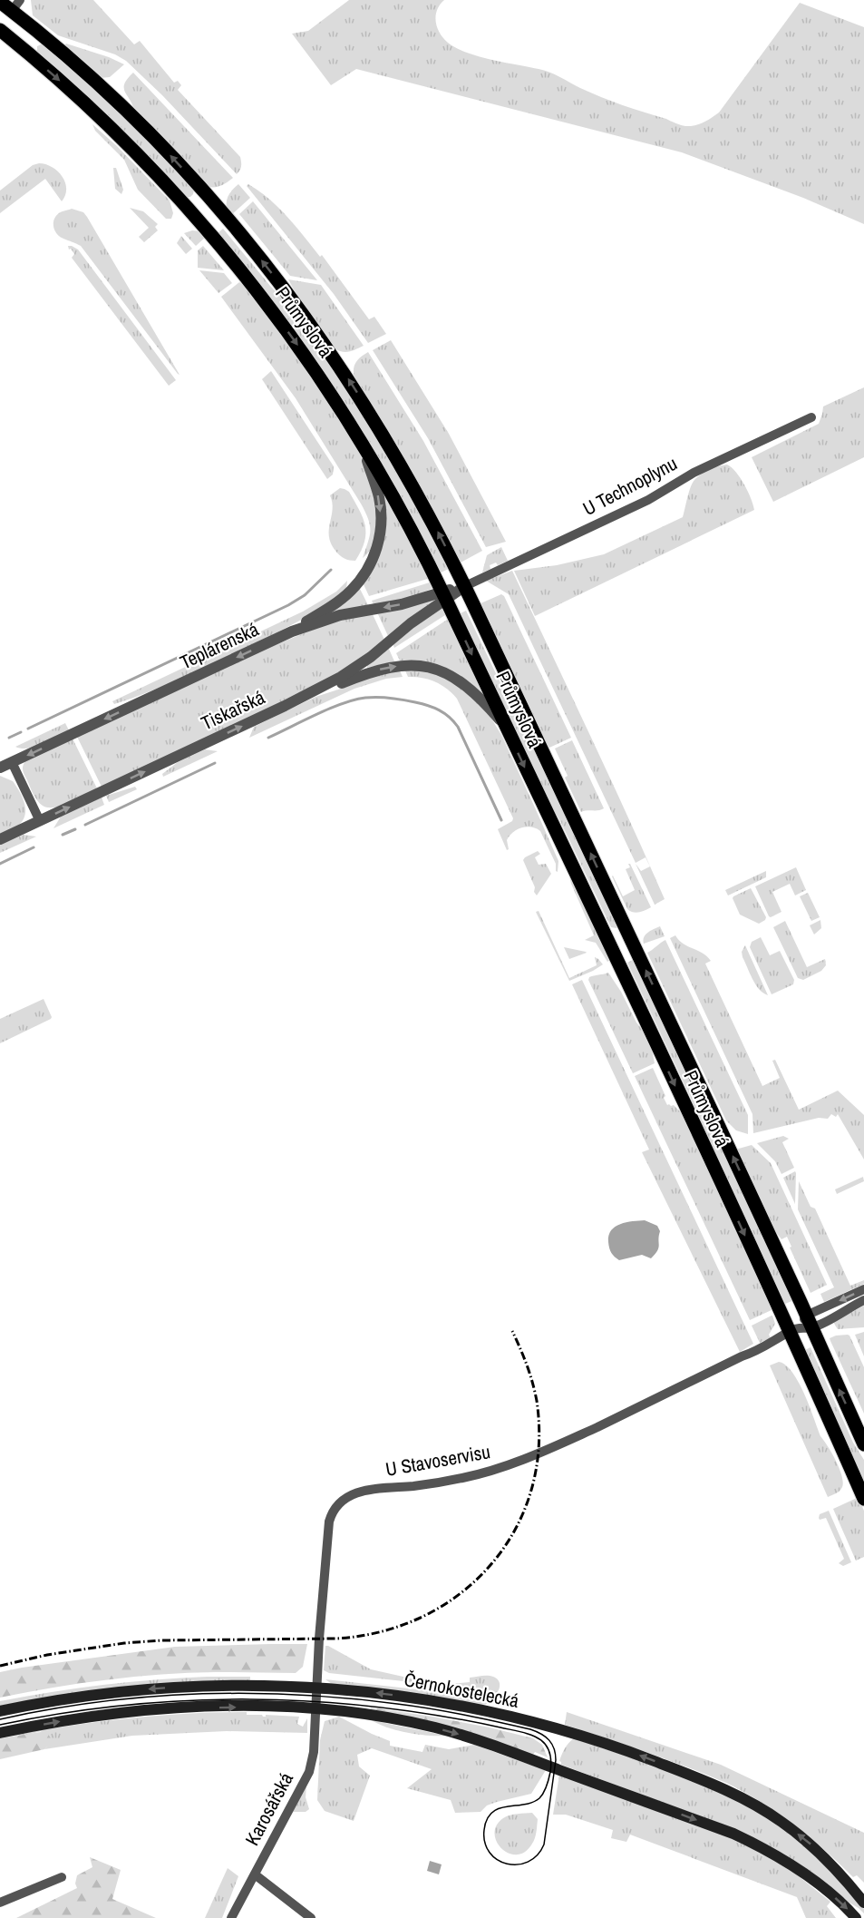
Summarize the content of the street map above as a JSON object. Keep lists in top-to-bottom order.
{
  "streets": {
    "main road": ["Průmyslová", "Černokostelecká"],
    "street": [
      "U Technoplynu",
      "Teplárenská",
      "Tiskařská",
      "U Stavoservisu",
      "Karosářská"
    ]
  },
  "crossings": [
    ["Průmyslová", "U Technoplynu"],
    ["Průmyslová", "Teplárenská"],
    ["Průmyslová", "Tiskařská"],
    ["Průmyslová", "U Stavoservisu"],
    ["U Technoplynu", "Teplárenská"],
    ["Teplárenská", "Tiskařská"],
    ["U Stavoservisu", "Černokostelecká"],
    ["U Stavoservisu", "Karosářská"]
  ],
  "one_way": ["Teplárenská", "Tiskařská"]
}
